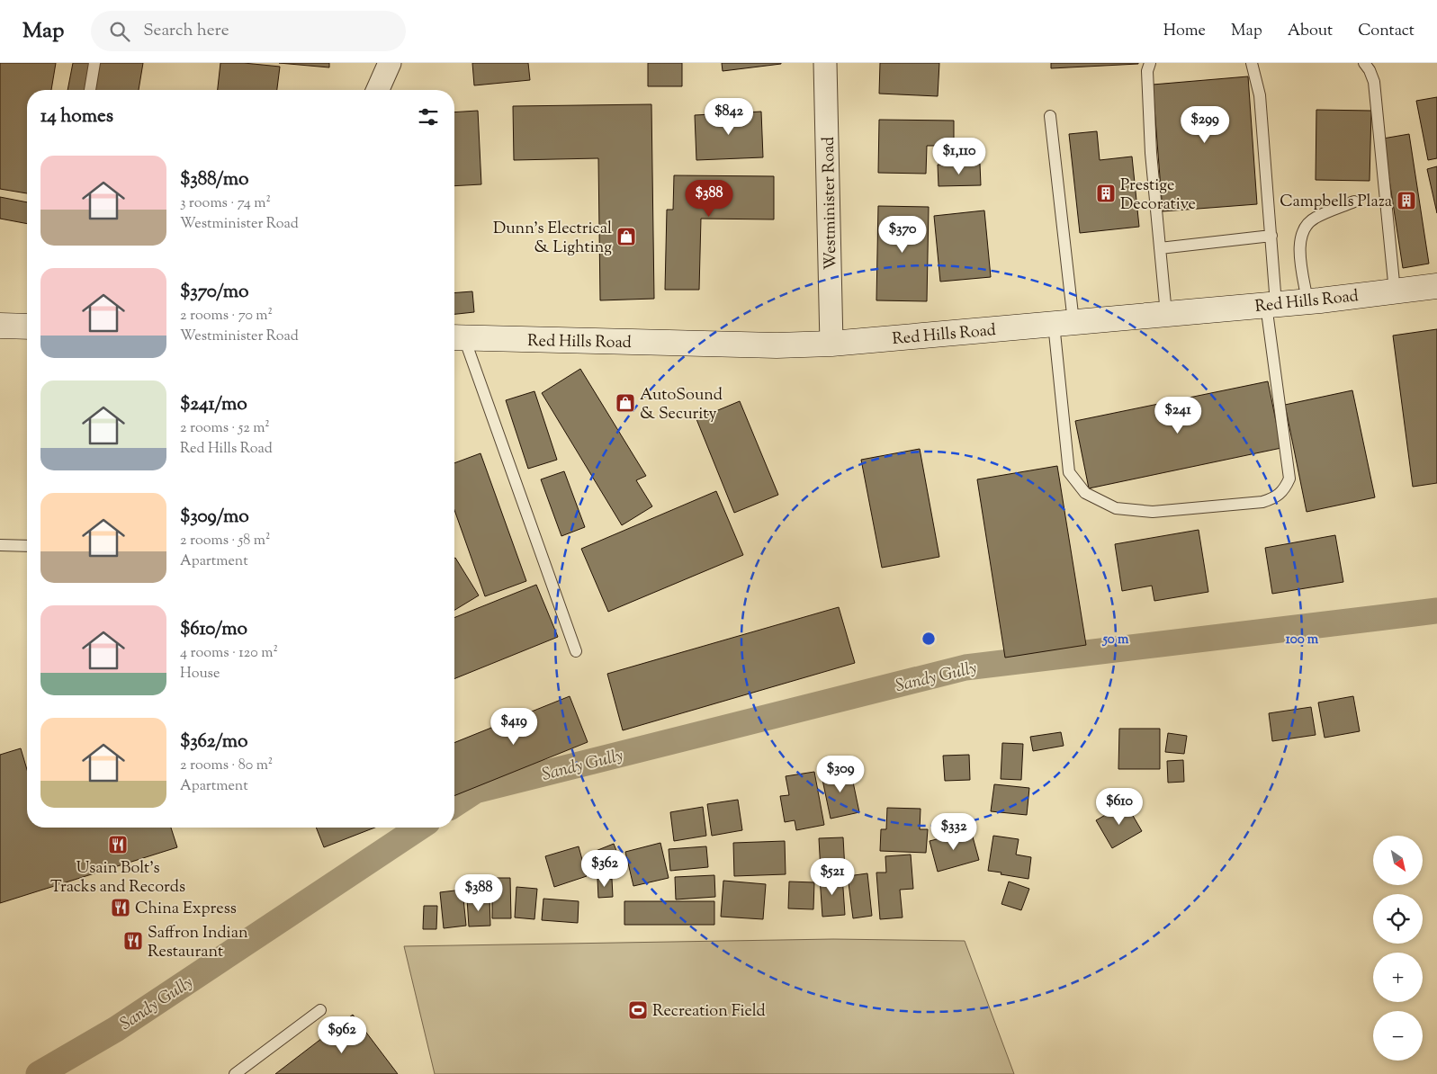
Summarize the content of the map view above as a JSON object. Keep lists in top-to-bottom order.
{
  "streets": {
    "main road": ["Red Hills Road"],
    "street": ["Westminister Road"]
  },
  "crossings": [
    ["Westminister Road", "Red Hills Road"]
  ],
  "water": ["Sandy Gully"],
  "places": {
    "building": ["Prestige Decorative", "Campbells Plaza"],
    "shop": ["Dunn's Electrical & Lighting", "AutoSound & Security"],
    "restaurant": ["Usain Bolt's Tracks and Records", "China Express", "Saffron Indian Restaurant"],
    "sports": ["Recreation Field"]
  },
  "north": "bottom right",
  "page": {
    "header": "Map",
    "search": "Search here",
    "nav": [
      "Home",
      "Map",
      "About",
      "Contact"
    ],
    "heading": "14 homes",
    "price": [
      "$842",
      "$299",
      "$1,110",
      "$388",
      "$370",
      "$241",
      "$419",
      "$309",
      "$610",
      "$332",
      "$362",
      "$521",
      "$388",
      "$962"
    ],
    "list": [
      {
        "name": "$388/mo",
        "note": "3 rooms · 74 m² · Westminister Road"
      },
      {
        "name": "$370/mo",
        "note": "2 rooms · 70 m² · Westminister Road"
      },
      {
        "name": "$241/mo",
        "note": "2 rooms · 52 m² · Red Hills Road"
      },
      {
        "name": "$309/mo",
        "note": "2 rooms · 58 m² · Apartment"
      },
      {
        "name": "$610/mo",
        "note": "4 rooms · 120 m² · House"
      },
      {
        "name": "$362/mo",
        "note": "2 rooms · 80 m² · Apartment"
      }
    ],
    "map_buttons": ["+", "−"]
  },
  "rings": ["50 m", "100 m"]
}
